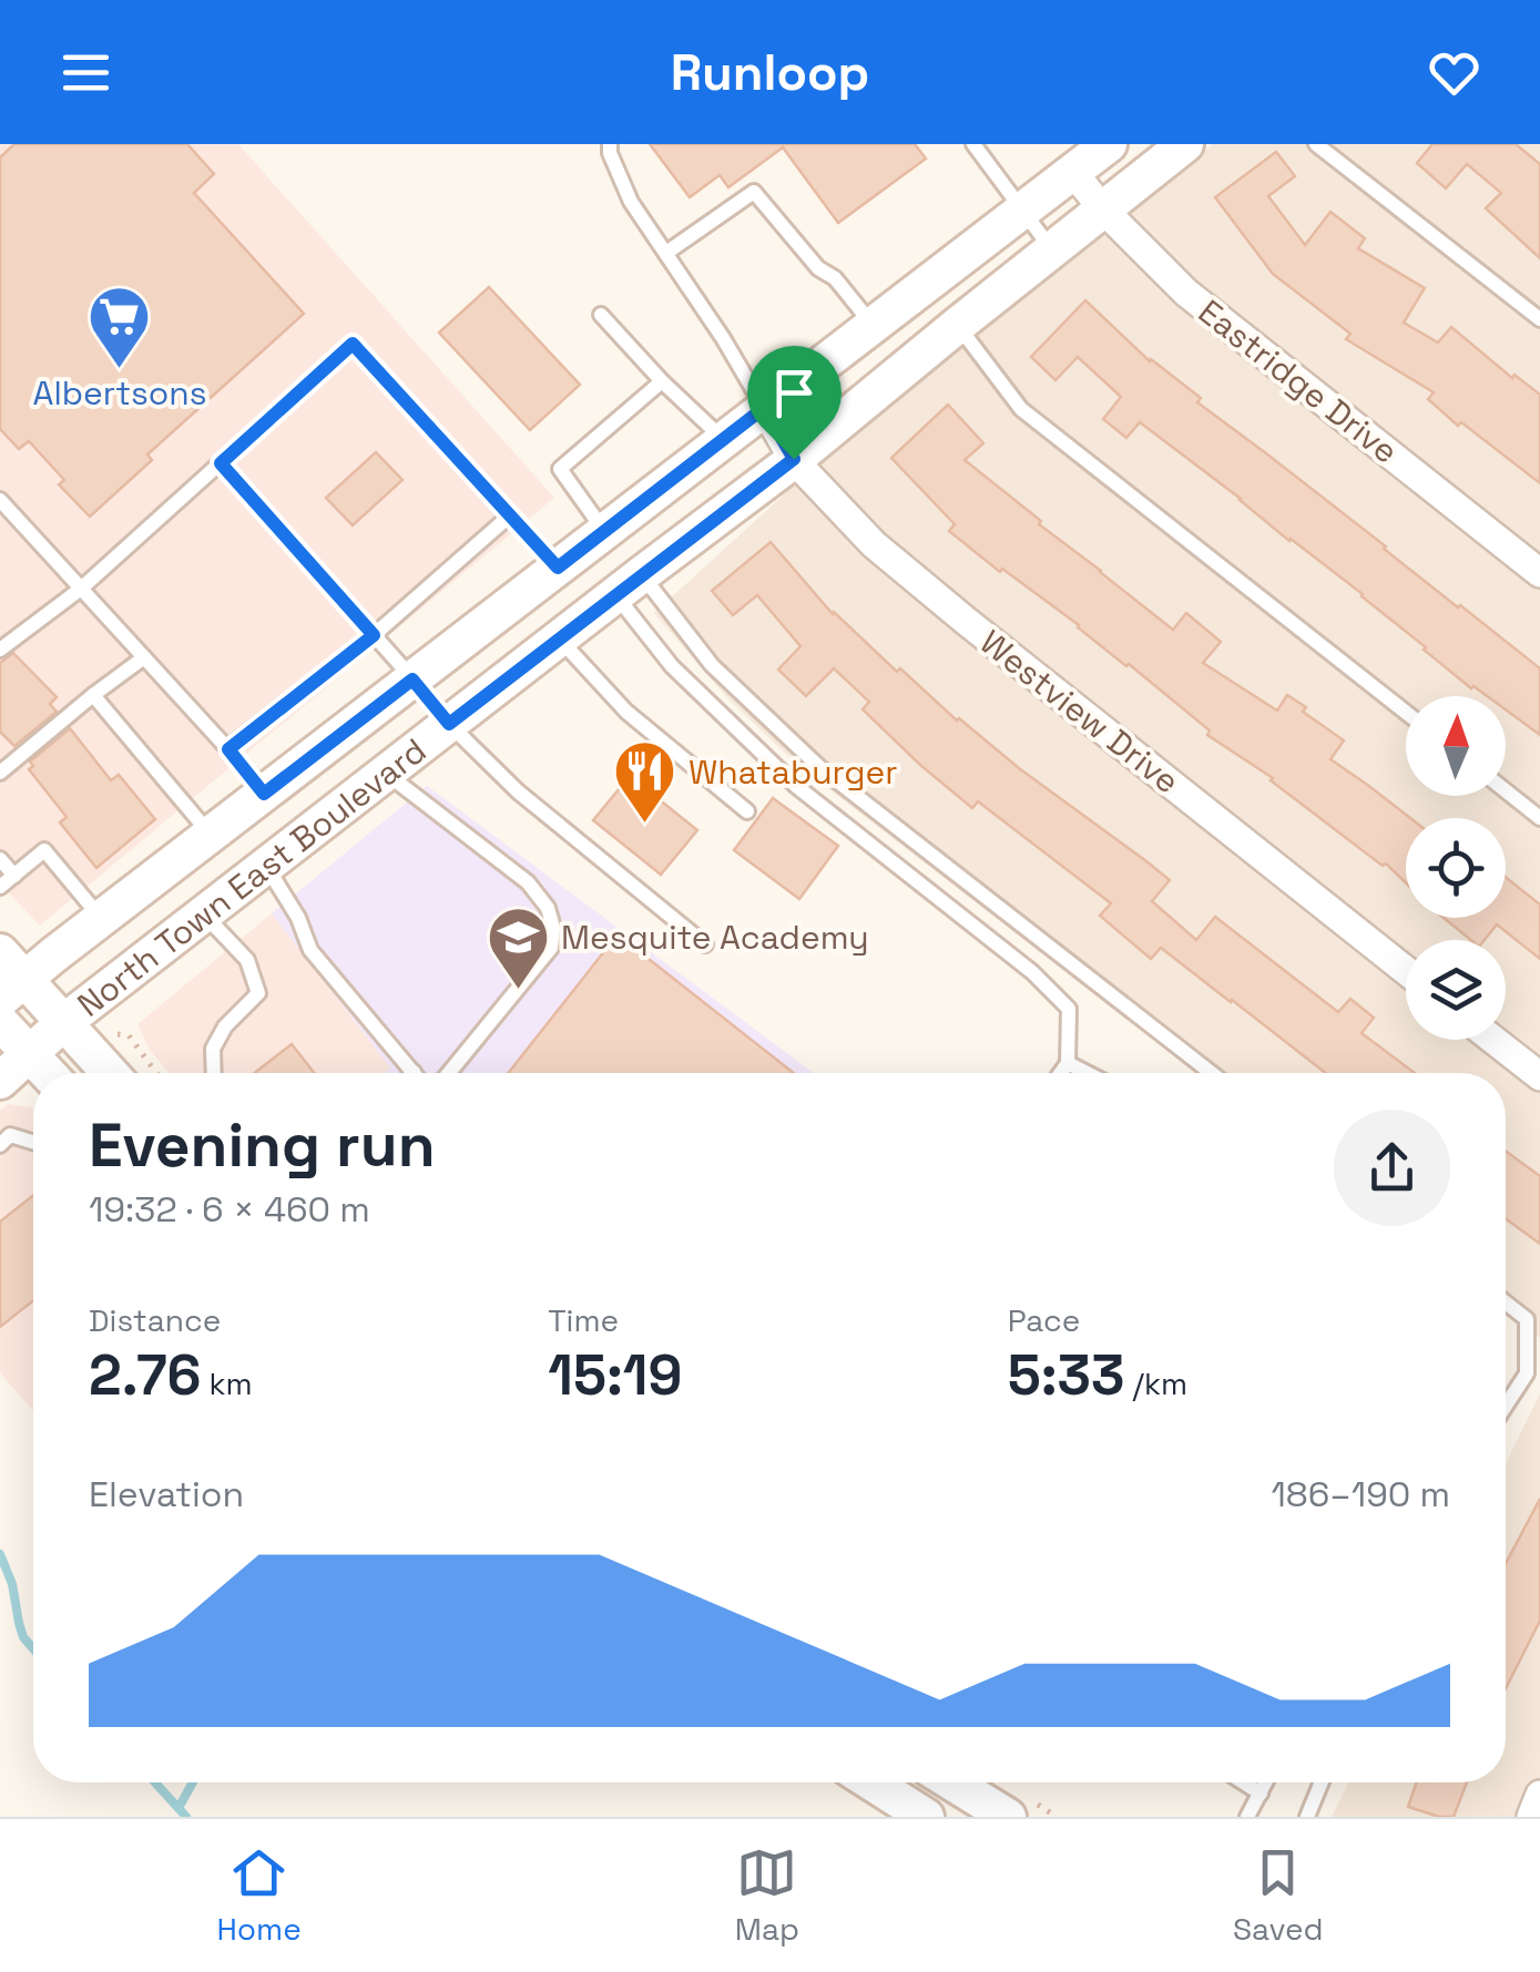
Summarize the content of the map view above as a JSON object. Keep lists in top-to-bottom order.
{
  "streets": {
    "main road": ["North Town East Boulevard"],
    "street": ["Eastridge Drive", "Westview Drive"]
  },
  "crossings": [
    ["Eastridge Drive", "North Town East Boulevard"],
    ["Westview Drive", "North Town East Boulevard"]
  ],
  "places": {
    "supermarket": ["Albertsons"],
    "restaurant": ["Whataburger"],
    "school or university": ["Mesquite Academy"]
  },
  "north": "top",
  "page": {
    "header": "Runloop",
    "heading": ["Evening run", "19:32 · 6 × 460 m"],
    "stats": [
      ["Distance", "2.76 km"],
      ["Time", "15:19"],
      ["Pace", "5:33 /km"]
    ],
    "chart": ["Elevation", "186–190 m"],
    "tabs": ["Home", "Map", "Saved"]
  }
}
